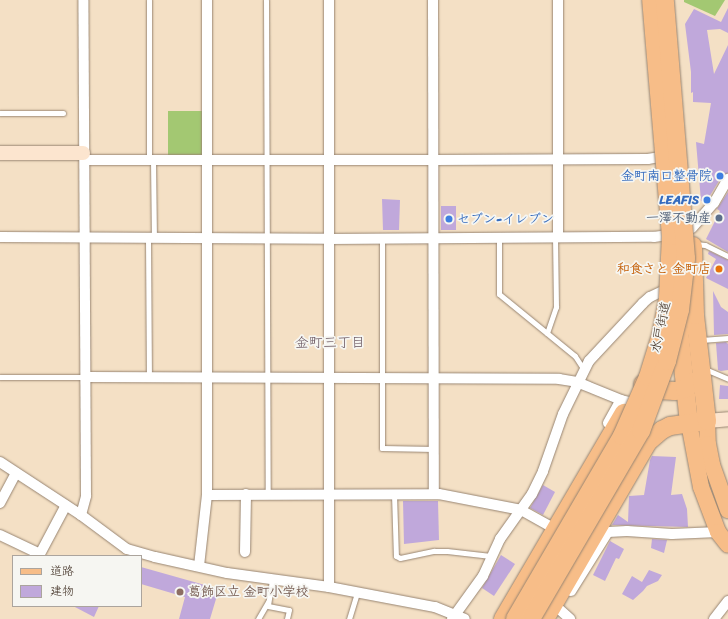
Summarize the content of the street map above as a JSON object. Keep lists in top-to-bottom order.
{
  "streets": {
    "highway": ["水戸街道"]
  },
  "districts": ["金町三丁目"],
  "places": [
    "金町南口整骨院",
    "LEAFIS",
    "一澤不動産",
    "セブン-イレブン",
    "和食さと 金町店",
    "葛飾区立 金町小学校"
  ],
  "legend": ["道路", "建物"]
}
